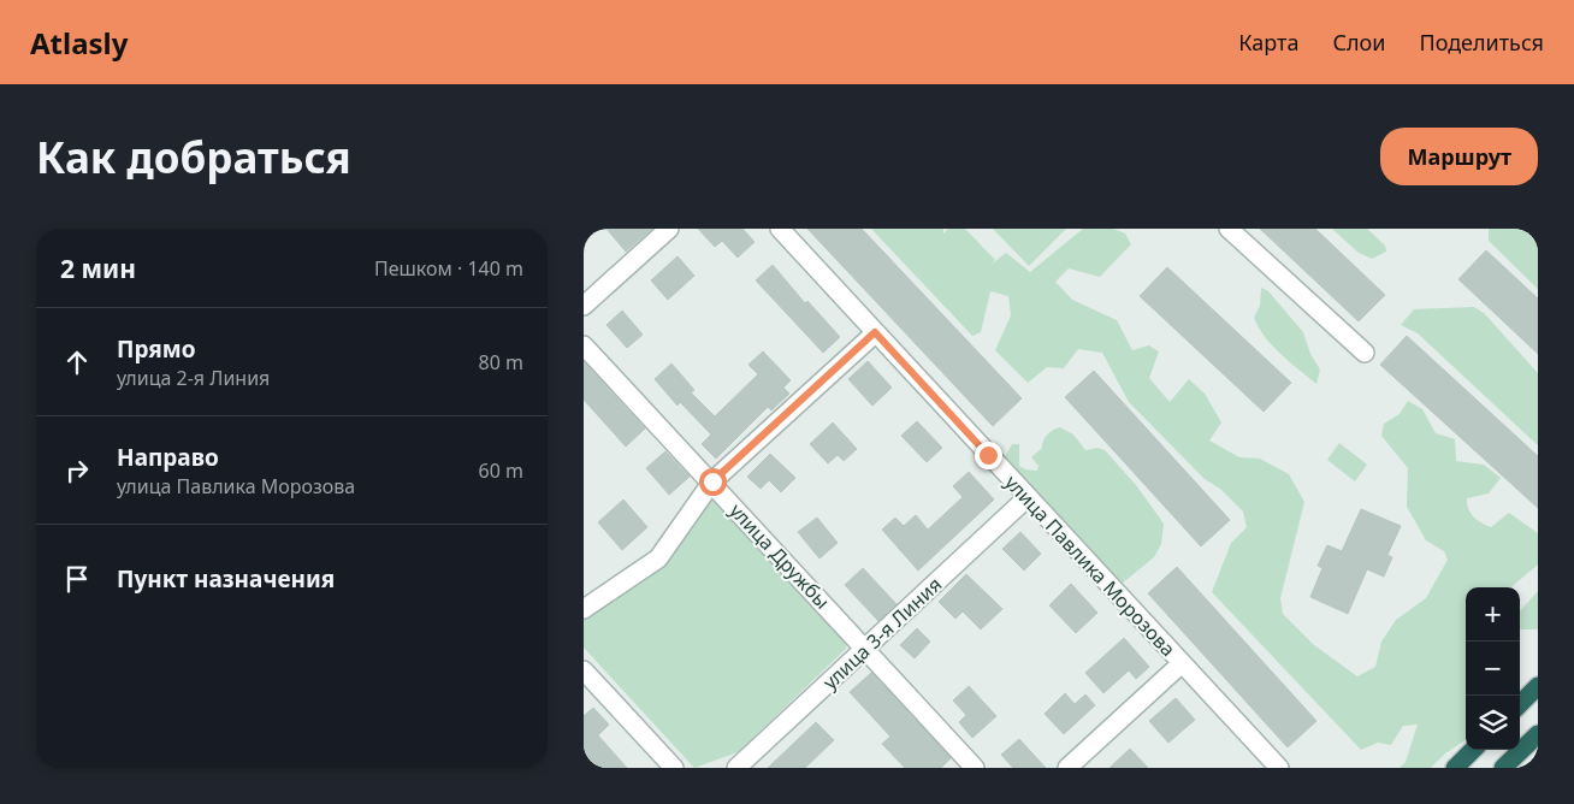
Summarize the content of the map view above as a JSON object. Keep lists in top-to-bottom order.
{
  "streets": {
    "street": ["улица Дружбы", "улица Павлика Морозова", "улица 3-я Линия"]
  },
  "crossings": [
    ["улица Дружбы", "улица 3-я Линия"],
    ["улица Павлика Морозова", "улица 3-я Линия"]
  ],
  "page": {
    "header": "Atlasly",
    "nav": ["Карта", "Слои", "Поделиться"],
    "buttons": "Маршрут",
    "title": "Как добраться",
    "heading": ["2 мин", "Пешком · 140 m"],
    "list": [
      ["Прямо", "улица 2-я Линия", "80 m"],
      ["Направо", "улица Павлика Морозова", "60 m"],
      "Пункт назначения"
    ],
    "map_buttons": ["+", "−"]
  }
}
